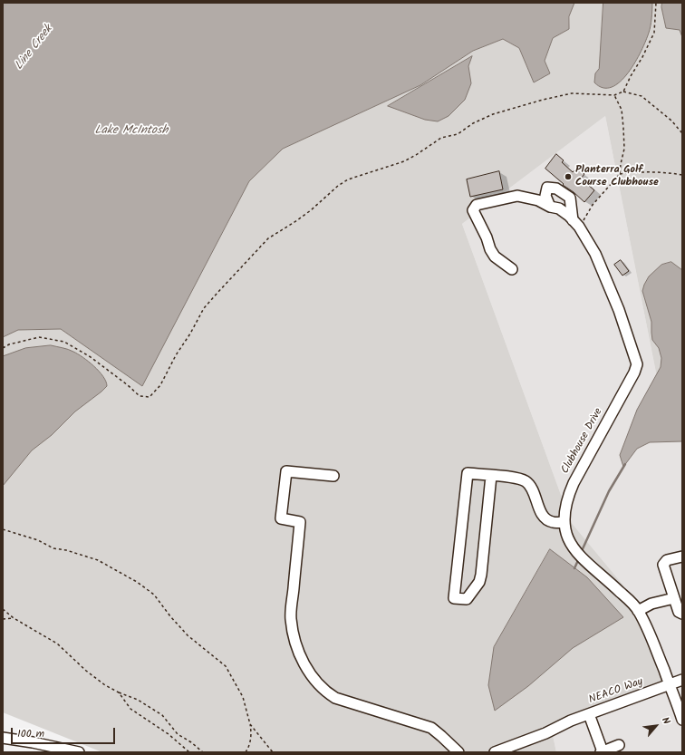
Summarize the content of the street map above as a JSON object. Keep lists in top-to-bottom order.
{
  "streets": {
    "street": ["Clubhouse Drive", "NEACO Way"]
  },
  "crossings": [
    ["Clubhouse Drive", "NEACO Way"]
  ],
  "water": ["Line Creek", "Lake McIntosh"],
  "places": ["Planterra Golf Course Clubhouse"],
  "scale_bar": "100 m",
  "north": "top right"
}
